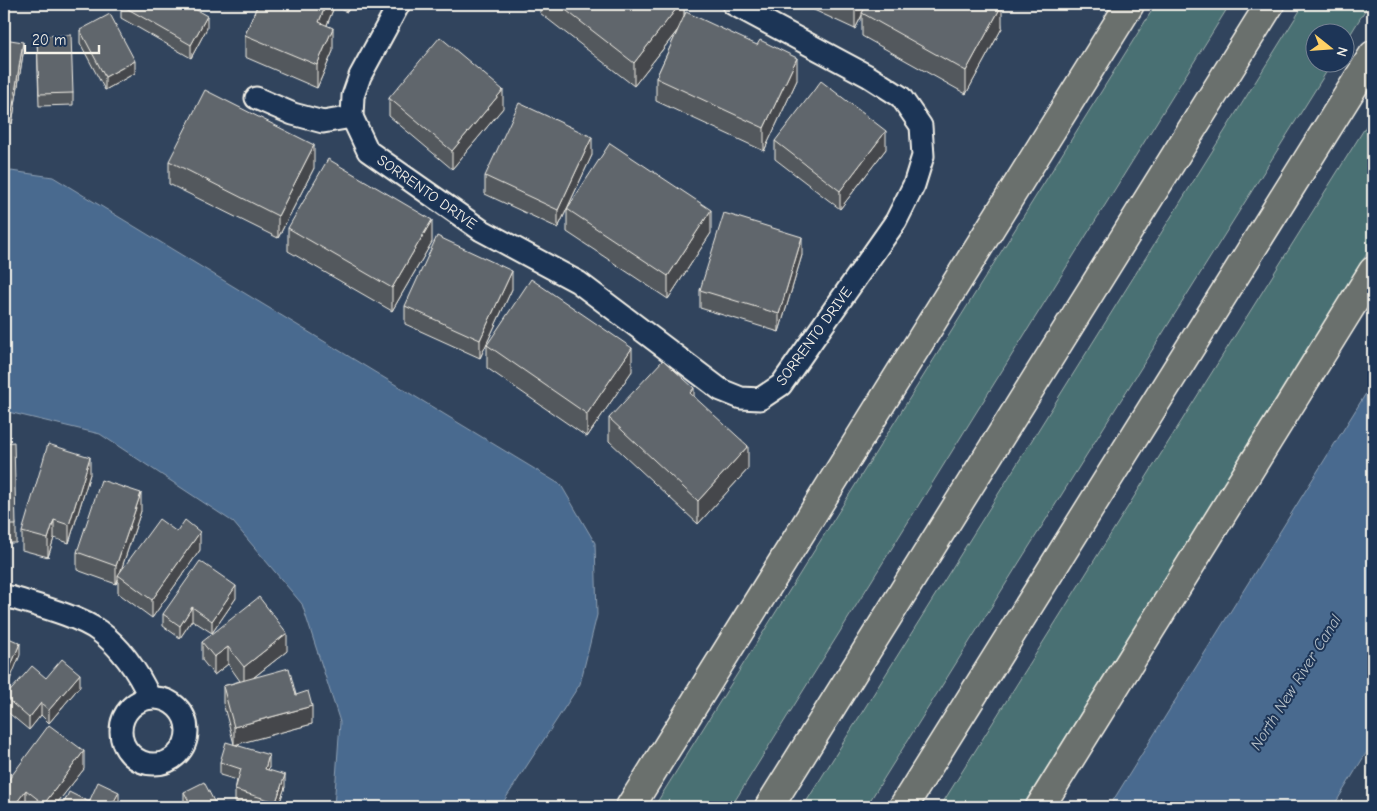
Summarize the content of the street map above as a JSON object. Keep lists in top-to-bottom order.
{
  "streets": {
    "street": ["SORRENTO DRIVE"]
  },
  "water": ["North New River Canal"],
  "scale_bar": "20 m",
  "north": "right"
}
